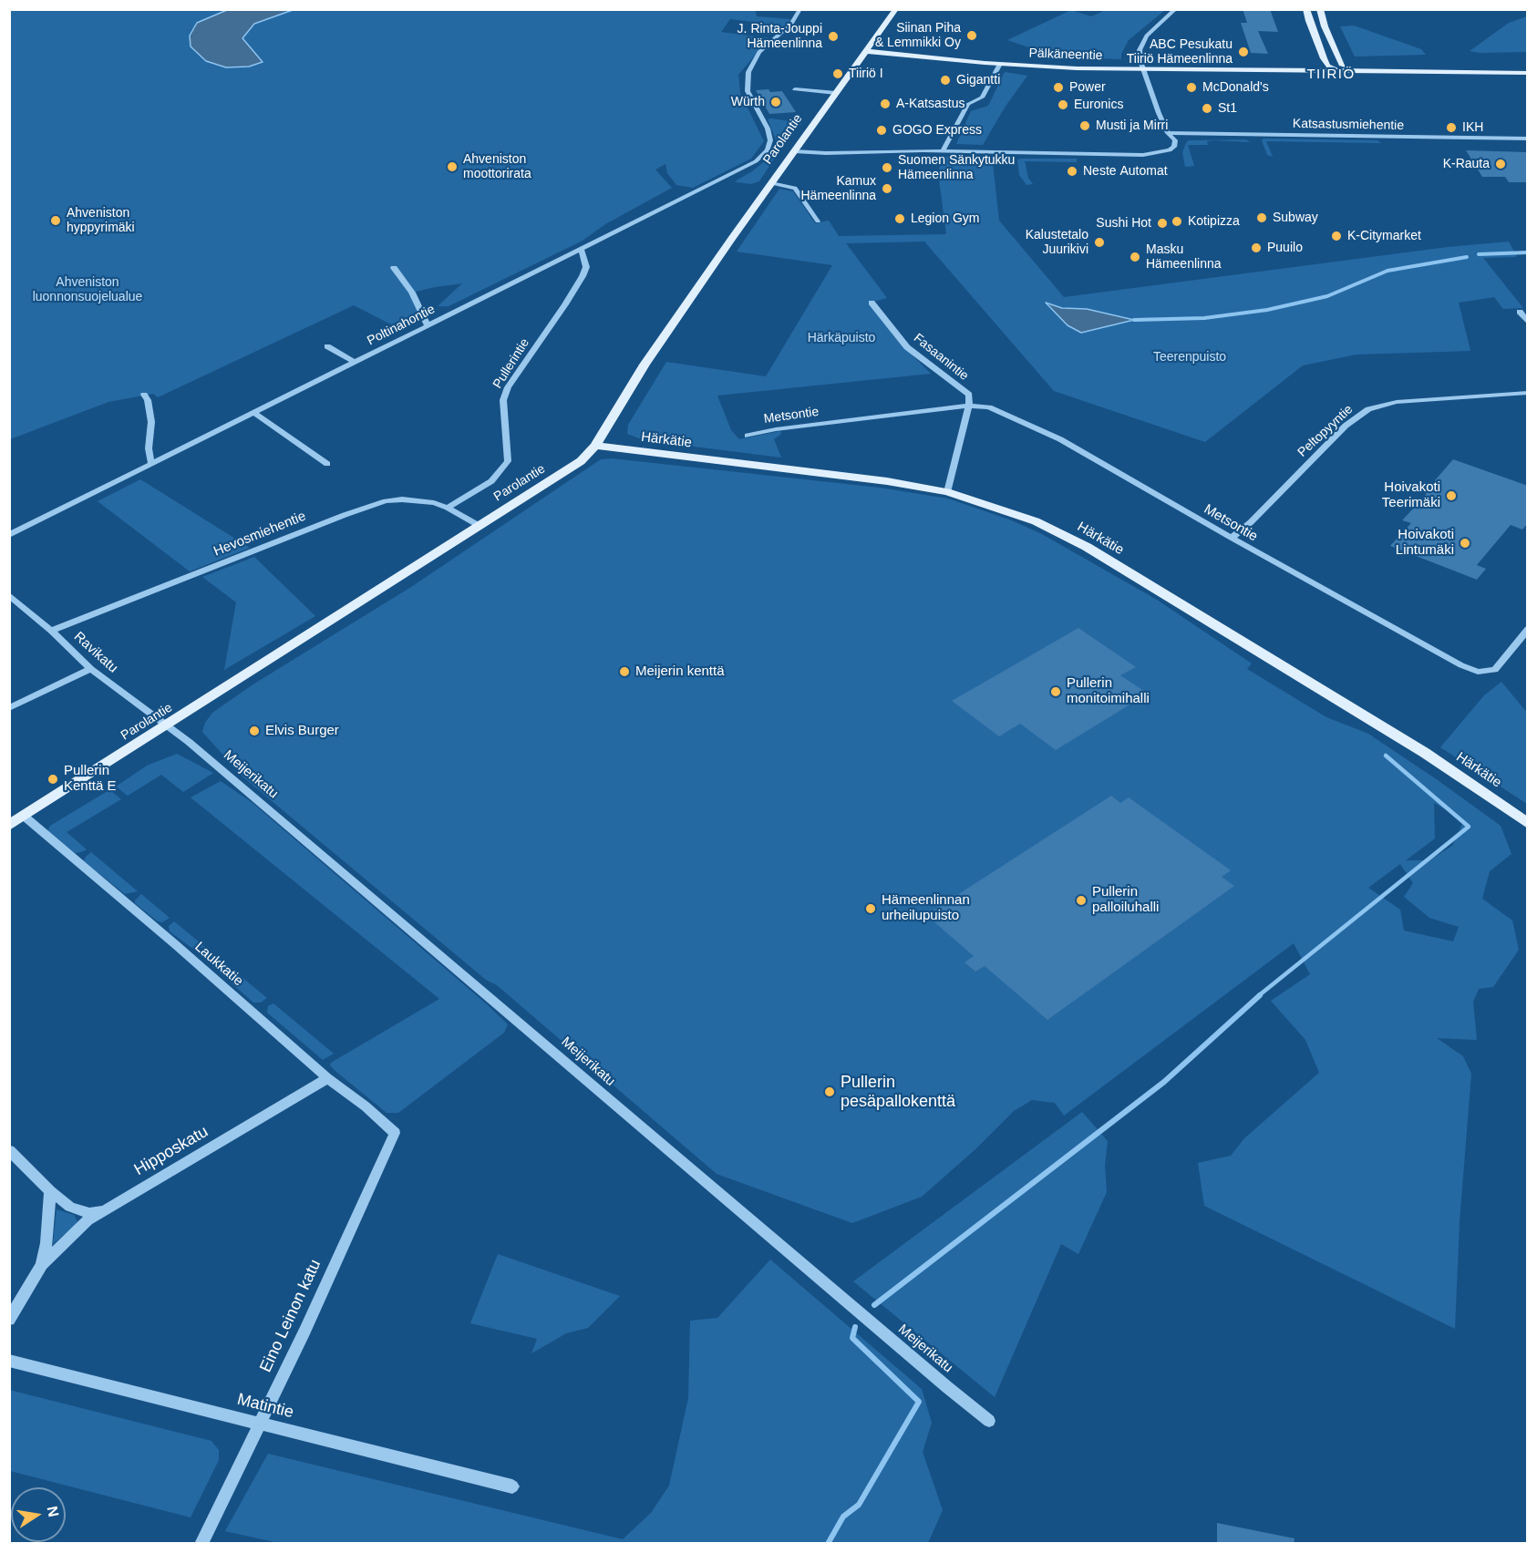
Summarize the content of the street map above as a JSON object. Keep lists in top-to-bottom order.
{
  "streets": {
    "main road": ["Pälkäneentie", "Parolantie", "Härkätie"],
    "street": [
      "Katsastusmiehentie",
      "Poltinahontie",
      "Fasaanintie",
      "Pullerintie",
      "Metsontie",
      "Peltopyyntie",
      "Hevosmiehentie",
      "Ravikatu",
      "Meijerikatu",
      "Laukkatie",
      "Hipposkatu",
      "Eino Leinon katu",
      "Matintie"
    ]
  },
  "crossings": [
    ["Pälkäneentie", "Parolantie"],
    ["Parolantie", "Härkätie"],
    ["Parolantie", "Hevosmiehentie"],
    ["Parolantie", "Ravikatu"],
    ["Parolantie", "Meijerikatu"],
    ["Parolantie", "Laukkatie"],
    ["Poltinahontie", "Pullerintie"],
    ["Fasaanintie", "Metsontie"],
    ["Pullerintie", "Hevosmiehentie"],
    ["Metsontie", "Peltopyyntie"],
    ["Hevosmiehentie", "Ravikatu"],
    ["Ravikatu", "Meijerikatu"],
    ["Laukkatie", "Hipposkatu"],
    ["Laukkatie", "Eino Leinon katu"],
    ["Eino Leinon katu", "Matintie"]
  ],
  "districts": ["TIIRIÖ"],
  "parks": ["Ahveniston luonnonsuojelualue", "Härkäpuisto", "Teerenpuisto"],
  "places": [
    "Siinan Piha & Lemmikki Oy",
    "J. Rinta-Jouppi Hämeenlinna",
    "ABC Pesukatu Tiiriö Hämeenlinna",
    "Tiiriö I",
    "Gigantti",
    "Power",
    "McDonald's",
    "Würth",
    "A-Katsastus",
    "Euronics",
    "St1",
    "Musti ja Mirri",
    "IKH",
    "GOGO Express",
    "K-Rauta",
    "Ahveniston moottorirata",
    "Suomen Sänkytukku Hämeenlinna",
    "Neste Automat",
    "Kamux Hämeenlinna",
    "Subway",
    "Legion Gym",
    "Ahveniston hyppyrimäki",
    "Kotipizza",
    "Sushi Hot",
    "K-Citymarket",
    "Kalustetalo Juurikivi",
    "Puuilo",
    "Masku Hämeenlinna",
    "Hoivakoti Teerimäki",
    "Hoivakoti Lintumäki",
    "Meijerin kenttä",
    "Pullerin monitoimihalli",
    "Elvis Burger",
    "Pullerin Kenttä E",
    "Pullerin palloiluhalli",
    "Hämeenlinnan urheilupuisto",
    "Pullerin pesäpallokenttä"
  ],
  "north": "right"
}
